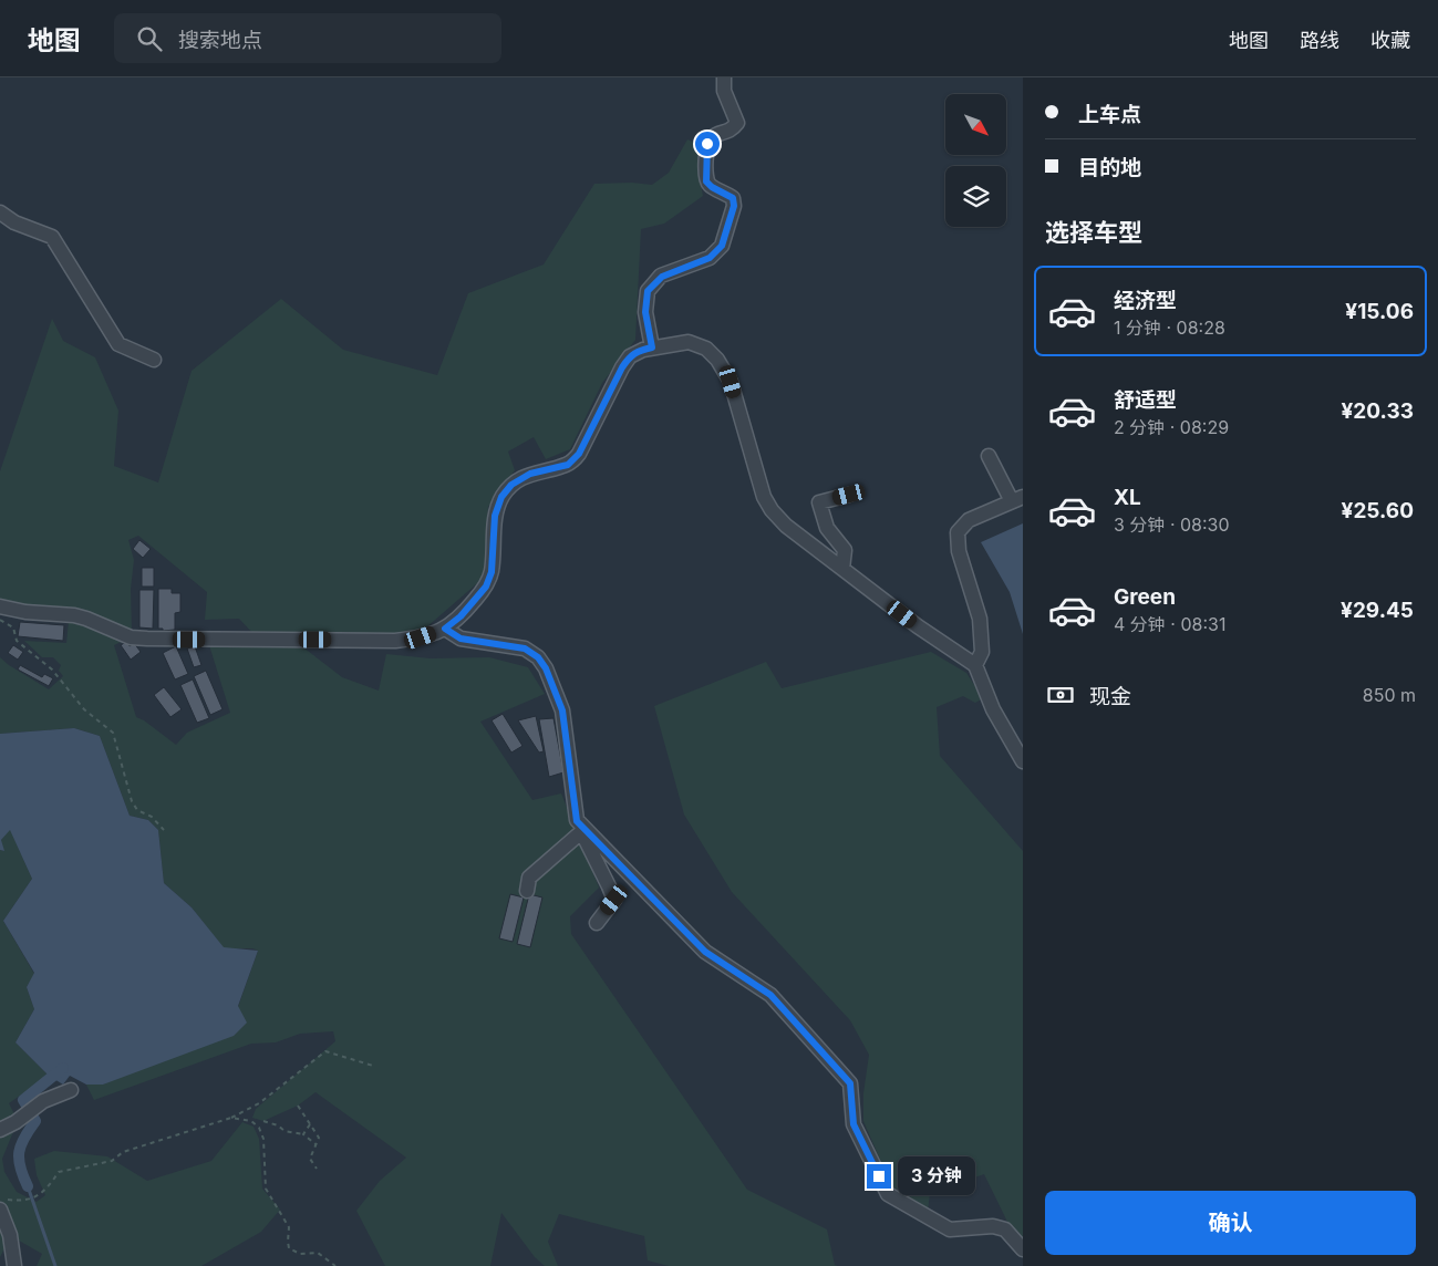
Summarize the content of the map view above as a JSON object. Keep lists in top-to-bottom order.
{
  "north": "bottom right",
  "page": {
    "header": "地图",
    "search": "搜索地点",
    "nav": ["地图", "路线", "收藏"],
    "banner": ["上车点", "目的地"],
    "heading": "选择车型",
    "list": [
      {
        "name": "经济型",
        "note": "1 分钟 · 08:28",
        "value": "¥15.06"
      },
      {
        "name": "舒适型",
        "note": "2 分钟 · 08:29",
        "value": "¥20.33"
      },
      {
        "name": "XL",
        "note": "3 分钟 · 08:30",
        "value": "¥25.60"
      },
      {
        "name": "Green",
        "note": "4 分钟 · 08:31",
        "value": "¥29.45"
      }
    ],
    "pay": ["现金", "850 m"],
    "bubble": "3 分钟",
    "buttons": "确认"
  }
}
